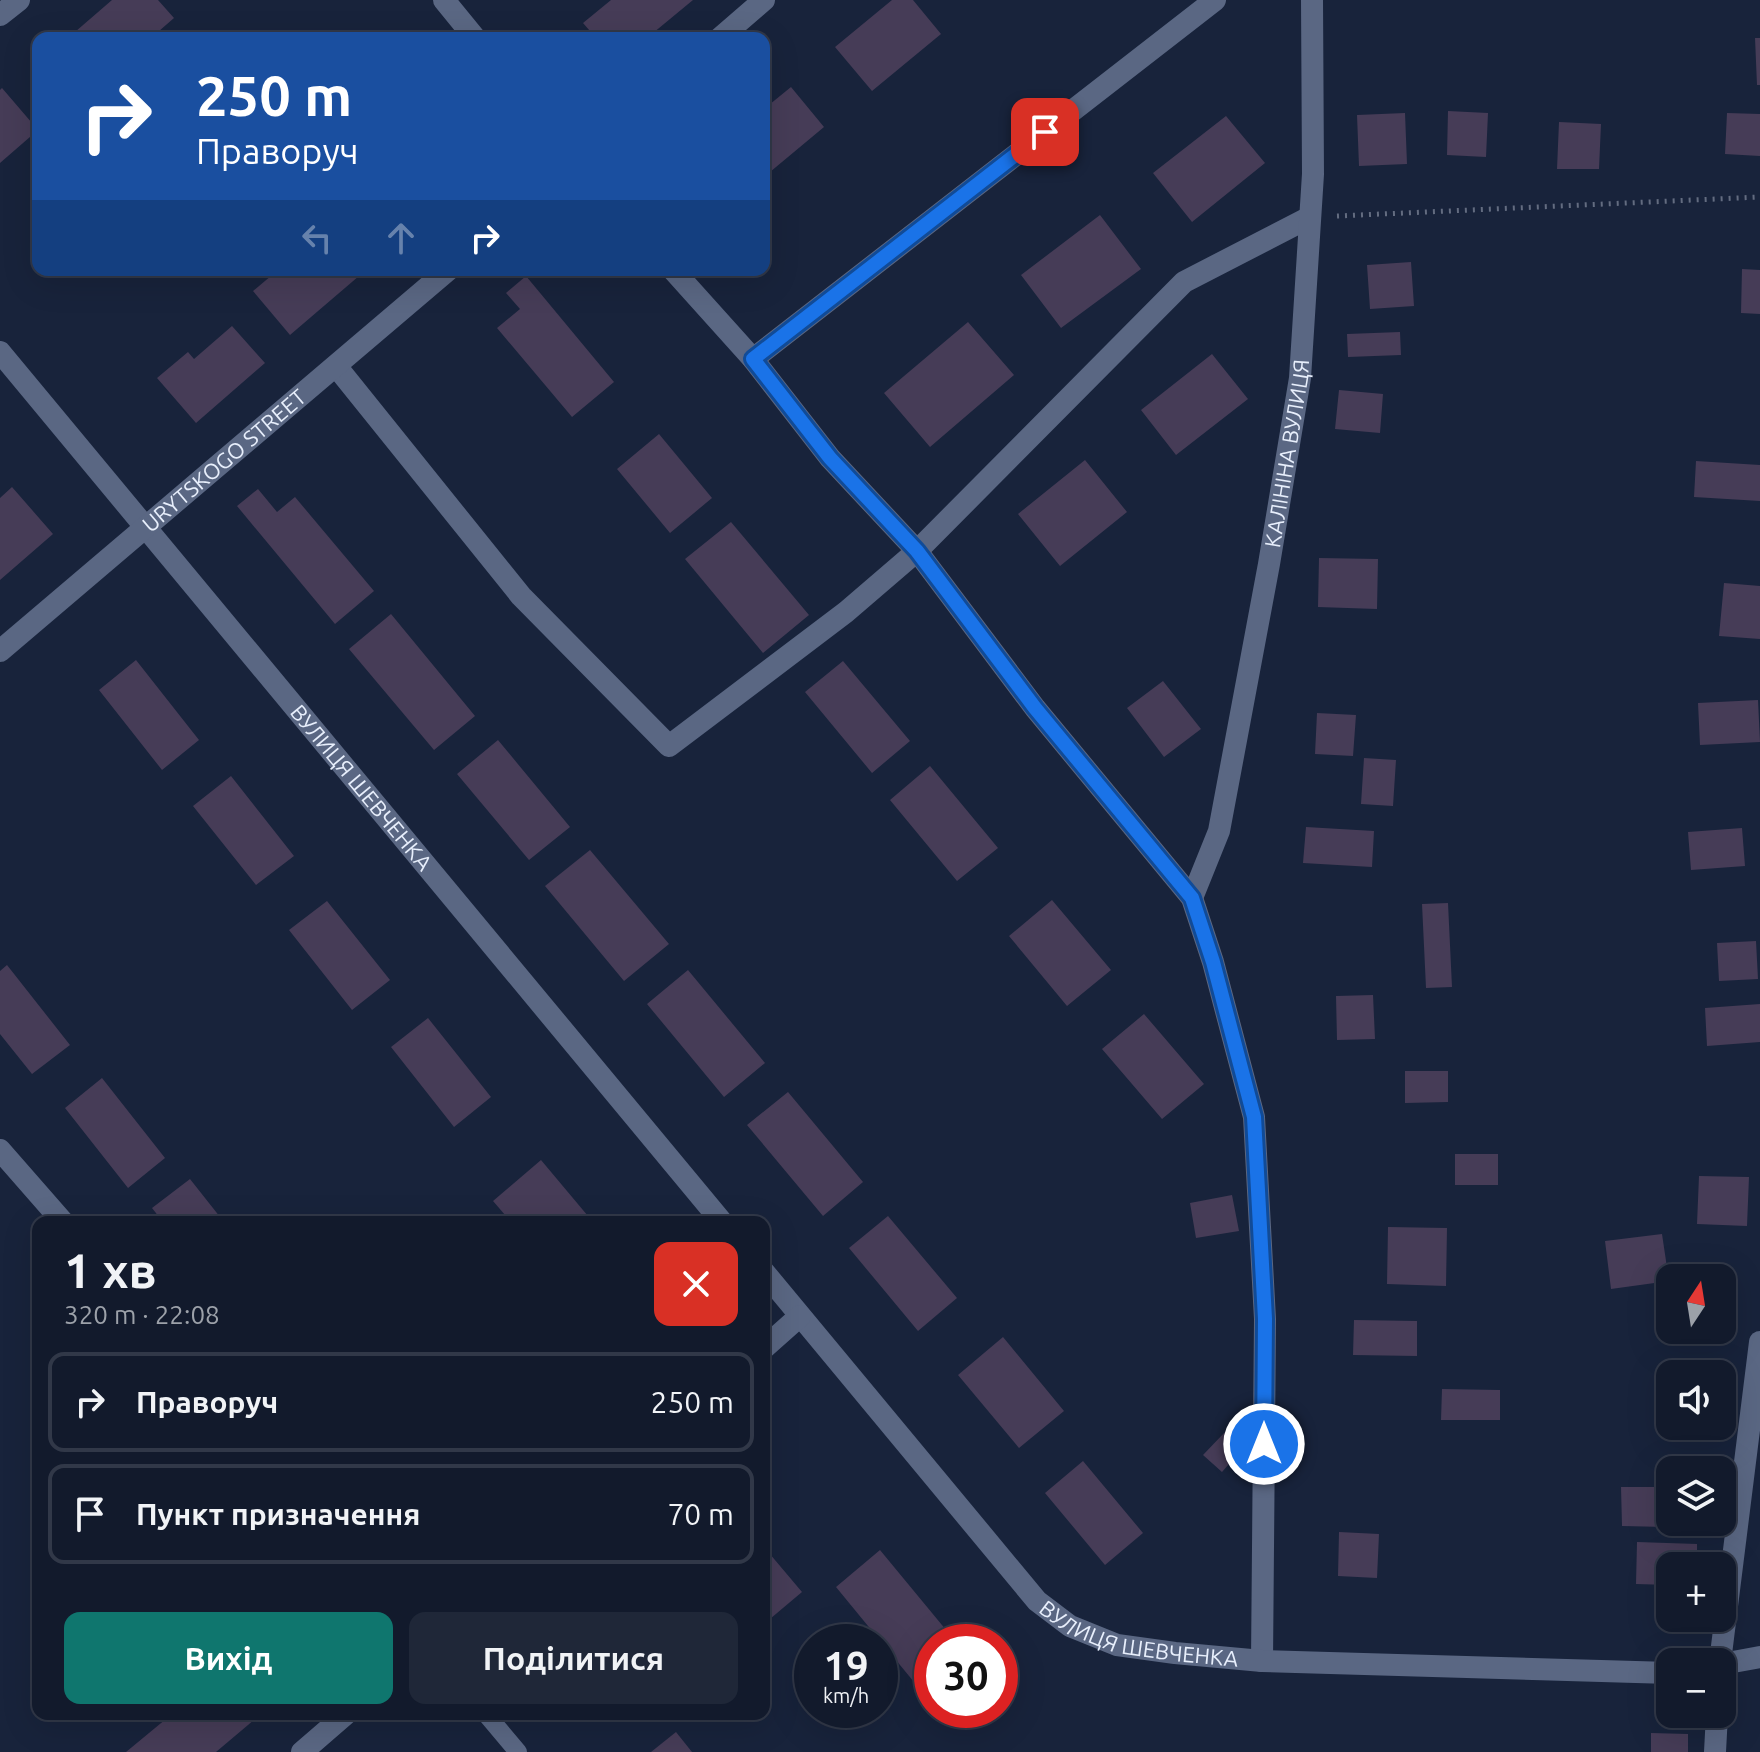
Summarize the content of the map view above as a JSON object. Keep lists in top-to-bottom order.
{
  "streets": {
    "street": ["КАЛІНІНА ВУЛИЦЯ", "URYTSKOGO STREET", "ВУЛИЦЯ ШЕВЧЕНКА"]
  },
  "crossings": [
    ["URYTSKOGO STREET", "ВУЛИЦЯ ШЕВЧЕНКА"]
  ],
  "north": "top",
  "page": {
    "turn": ["250 m", "Праворуч"],
    "heading": ["1 хв", "320 m · 22:08"],
    "map_buttons": ["+", "−"],
    "list": [
      {
        "name": "Праворуч",
        "value": "250 m"
      },
      {
        "name": "Пункт призначення",
        "value": "70 m"
      }
    ],
    "buttons": ["Вихід", "Поділитися"],
    "speed": "19 km/h",
    "limit": "30"
  }
}
